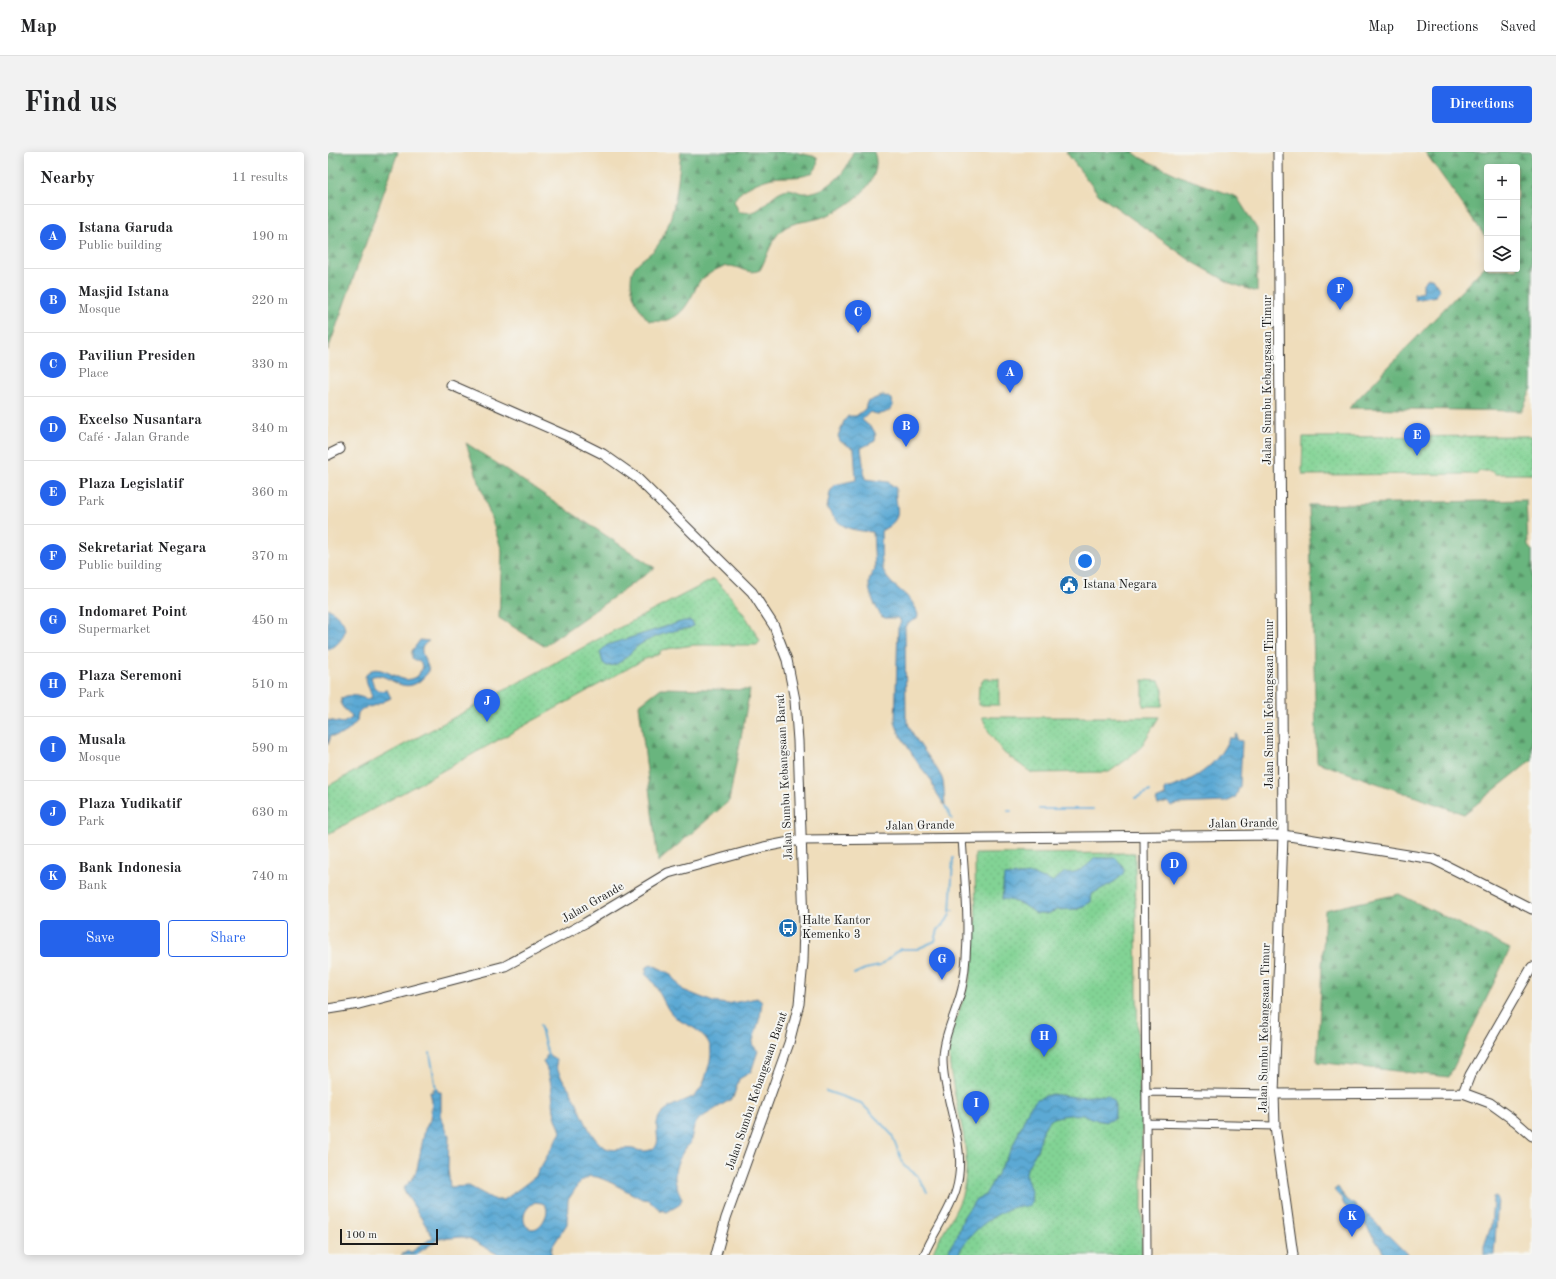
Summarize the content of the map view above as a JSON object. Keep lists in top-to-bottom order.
{
  "streets": {
    "street": ["Jalan Sumbu Kebangsaan Timur", "Jalan Sumbu Kebangsaan Barat", "Jalan Grande"]
  },
  "crossings": [
    ["Jalan Sumbu Kebangsaan Timur", "Jalan Grande"],
    ["Jalan Sumbu Kebangsaan Barat", "Jalan Grande"]
  ],
  "places": {
    "public building": ["Istana Negara"],
    "bus stop": ["Halte Kantor Kemenko 3"]
  },
  "scale_bar": "100 m",
  "page": {
    "header": "Map",
    "nav": ["Map", "Directions", "Saved"],
    "buttons": [
      "Directions",
      ["Save", "Share"]
    ],
    "title": "Find us",
    "heading": ["Nearby", "11 results"],
    "map_buttons": ["+", "−"],
    "list": [
      {
        "mark": "A",
        "name": "Istana Garuda",
        "note": "Public building",
        "value": "190 m"
      },
      {
        "mark": "B",
        "name": "Masjid Istana",
        "note": "Mosque",
        "value": "220 m"
      },
      {
        "mark": "C",
        "name": "Paviliun Presiden",
        "note": "Place",
        "value": "330 m"
      },
      {
        "mark": "D",
        "name": "Excelso Nusantara",
        "note": "Café · Jalan Grande",
        "value": "340 m"
      },
      {
        "mark": "E",
        "name": "Plaza Legislatif",
        "note": "Park",
        "value": "360 m"
      },
      {
        "mark": "F",
        "name": "Sekretariat Negara",
        "note": "Public building",
        "value": "370 m"
      },
      {
        "mark": "G",
        "name": "Indomaret Point",
        "note": "Supermarket",
        "value": "450 m"
      },
      {
        "mark": "H",
        "name": "Plaza Seremoni",
        "note": "Park",
        "value": "510 m"
      },
      {
        "mark": "I",
        "name": "Musala",
        "note": "Mosque",
        "value": "590 m"
      },
      {
        "mark": "J",
        "name": "Plaza Yudikatif",
        "note": "Park",
        "value": "630 m"
      },
      {
        "mark": "K",
        "name": "Bank Indonesia",
        "note": "Bank",
        "value": "740 m"
      }
    ],
    "pins": [
      "F",
      "C",
      "A",
      "B",
      "E",
      "J",
      "D",
      "G",
      "H",
      "I",
      "K"
    ],
    "scale": "100 m"
  }
}
